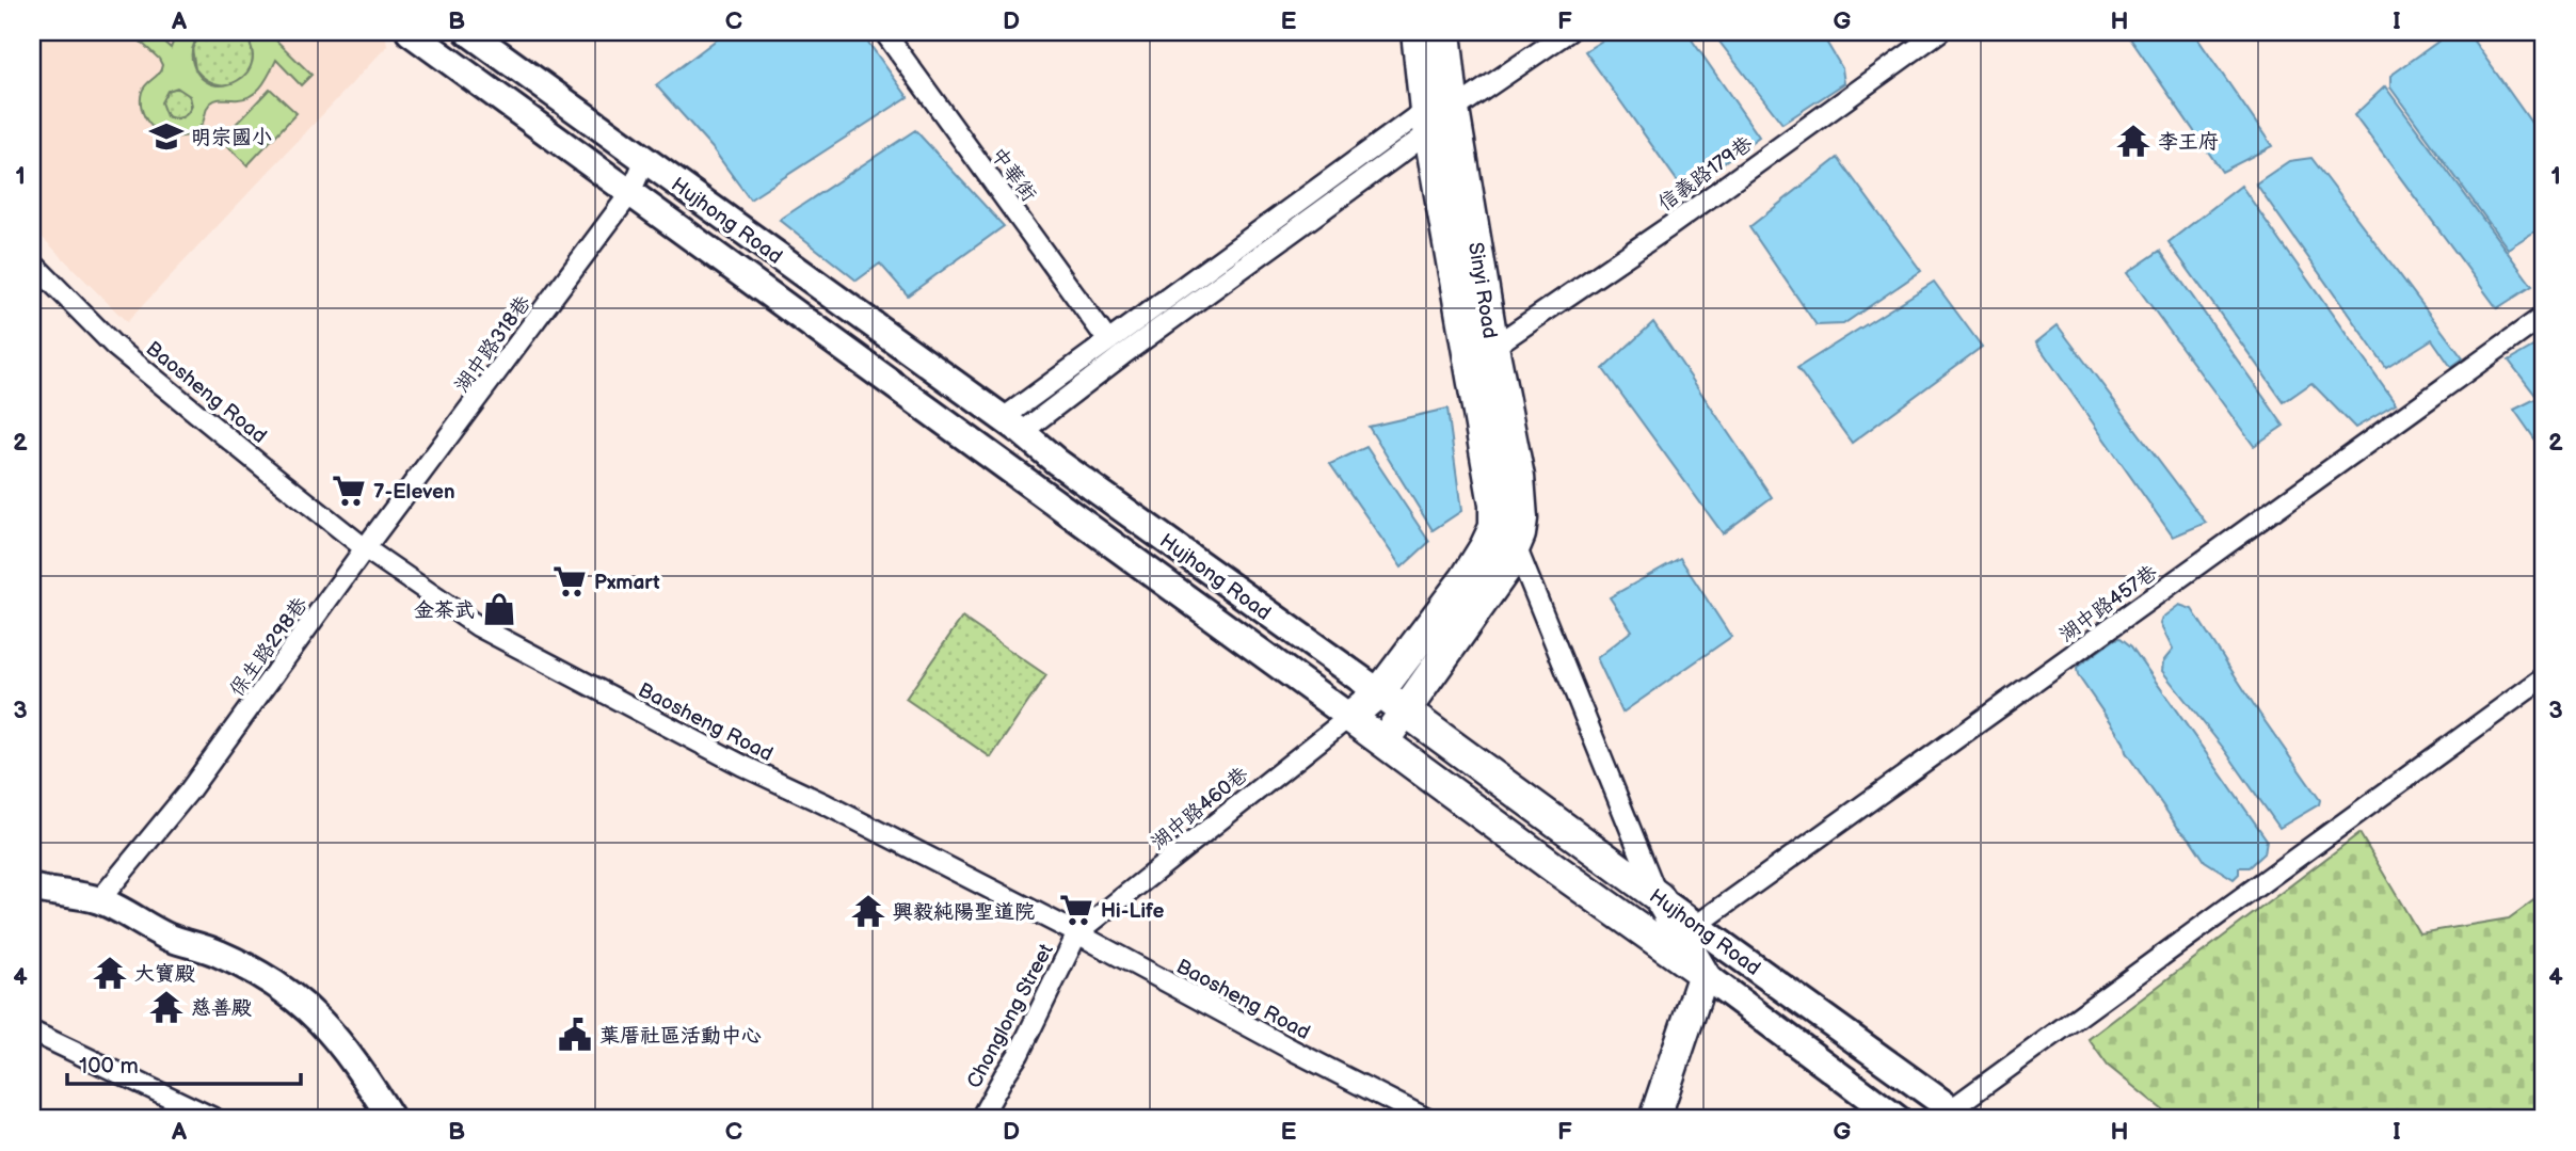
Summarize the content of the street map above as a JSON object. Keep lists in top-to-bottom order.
{
  "streets": {
    "main road": ["Hujhong Road", "Sinyi Road"],
    "street": [
      "信義路179巷",
      "中華街",
      "湖中路318巷",
      "Baosheng Road",
      "湖中路457巷",
      "保生路298巷",
      "湖中路460巷",
      "Chonglong Street"
    ]
  },
  "crossings": [
    ["信義路179巷", "Sinyi Road"],
    ["Hujhong Road", "Sinyi Road"],
    ["Hujhong Road", "湖中路318巷"],
    ["Hujhong Road", "湖中路457巷"],
    ["Hujhong Road", "湖中路460巷"],
    ["湖中路318巷", "Baosheng Road"],
    ["湖中路318巷", "保生路298巷"],
    ["Baosheng Road", "保生路298巷"],
    ["Baosheng Road", "湖中路460巷"],
    ["Baosheng Road", "Chonglong Street"],
    ["湖中路460巷", "Chonglong Street"]
  ],
  "places": {
    "school or university": ["明宗國小"],
    "temple": [
      "李王府",
      "興毅純陽聖道院",
      "大寶殿",
      "慈善殿"
    ],
    "supermarket": ["7-Eleven", "Pxmart", "Hi-Life"],
    "shop": ["金茶武"],
    "public building": ["葉厝社區活動中心"]
  },
  "scale_bar": "100 m",
  "grid": {
    "columns": [
      "A",
      "B",
      "C",
      "D",
      "E",
      "F",
      "G",
      "H",
      "I"
    ],
    "rows": [
      "1",
      "2",
      "3",
      "4"
    ]
  }
}
